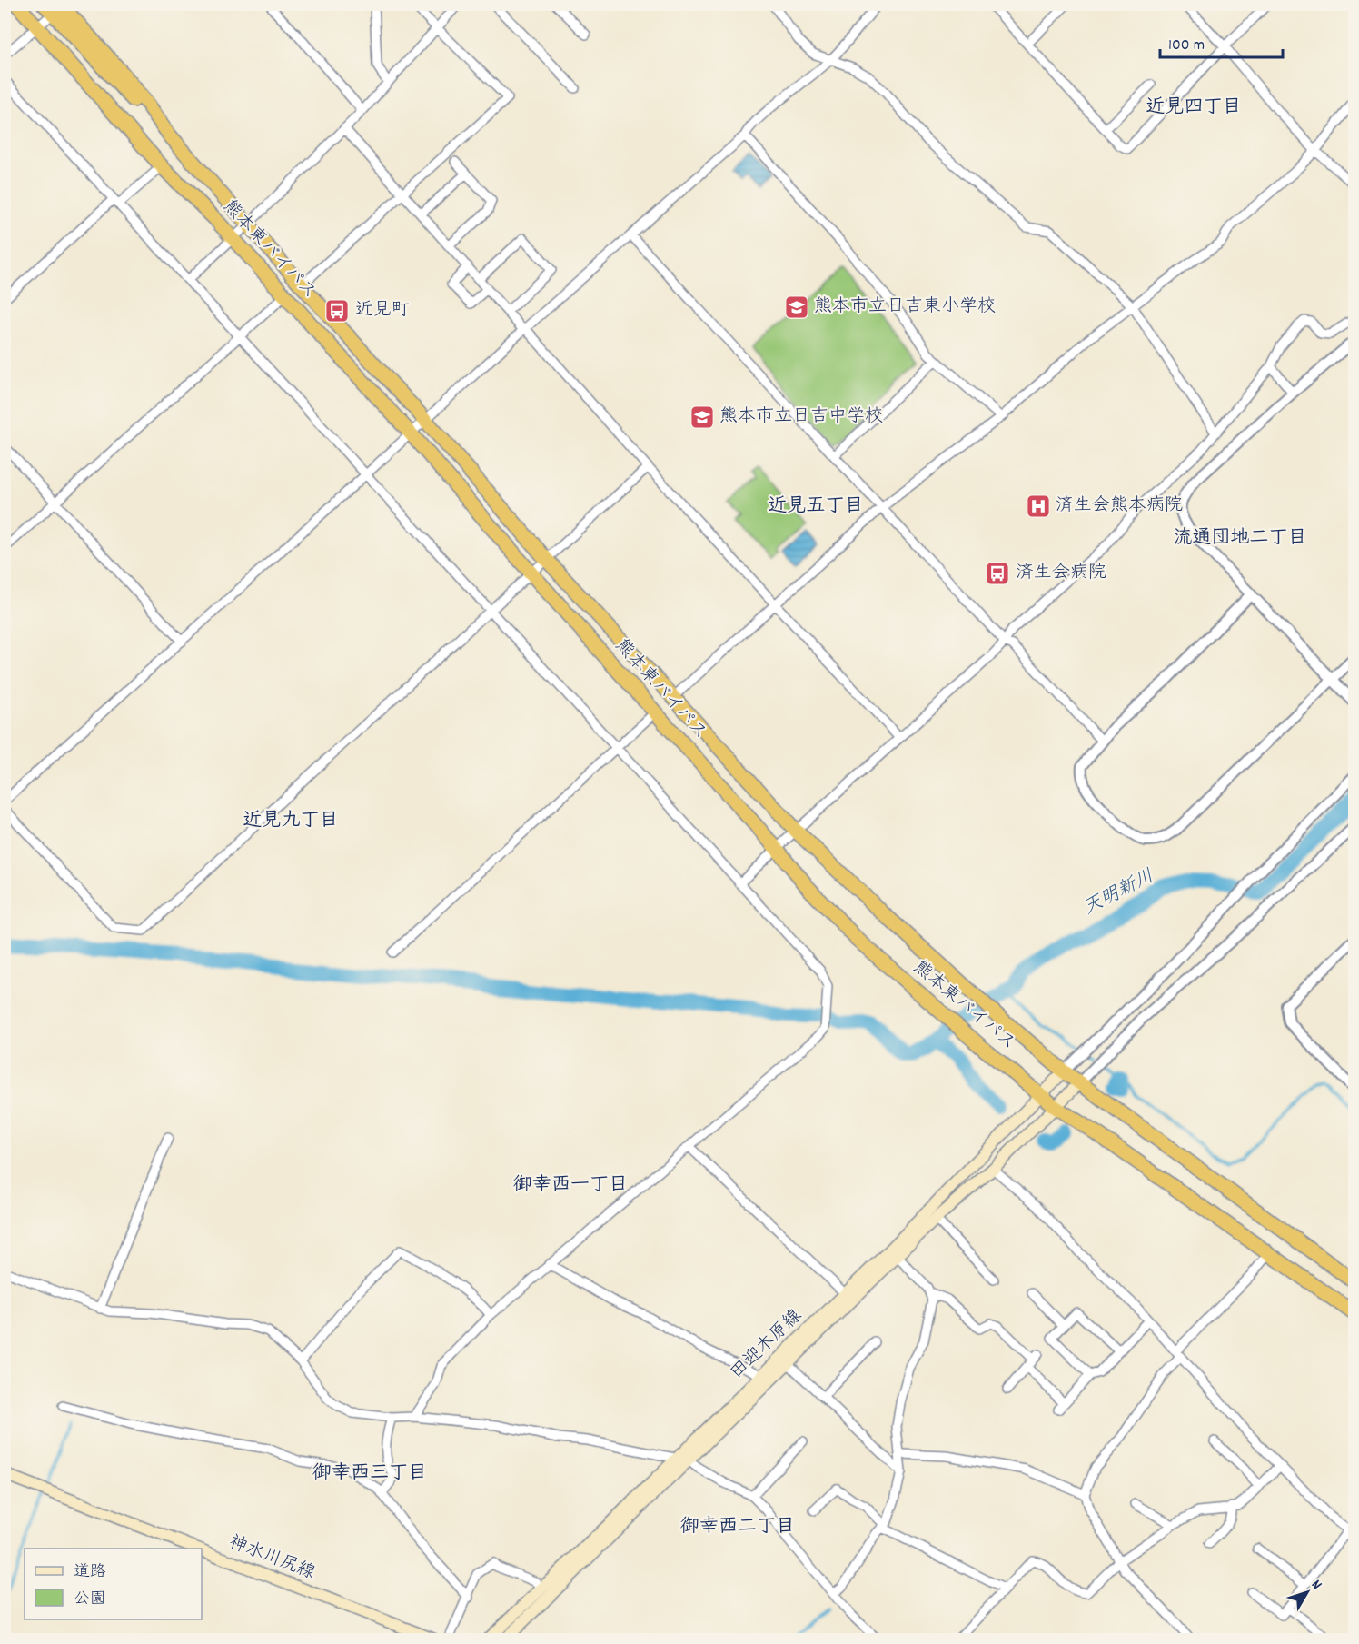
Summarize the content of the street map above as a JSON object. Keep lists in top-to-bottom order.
{
  "streets": {
    "highway": ["熊本東バイパス"],
    "main road": ["田迎木原線", "神水川尻線"]
  },
  "crossings": [
    ["熊本東バイパス", "田迎木原線"]
  ],
  "districts": [
    "近見四丁目",
    "近見五丁目",
    "流通団地二丁目",
    "近見九丁目",
    "御幸西一丁目",
    "御幸西三丁目",
    "御幸西二丁目"
  ],
  "water": ["天明新川"],
  "places": {
    "school or university": ["熊本市立日吉東小学校", "熊本市立日吉中学校"],
    "bus stop": ["近見町", "済生会病院"],
    "hospital": ["済生会熊本病院"]
  },
  "legend": ["道路", "公園"],
  "scale_bar": "100 m",
  "north": "top right"
}
